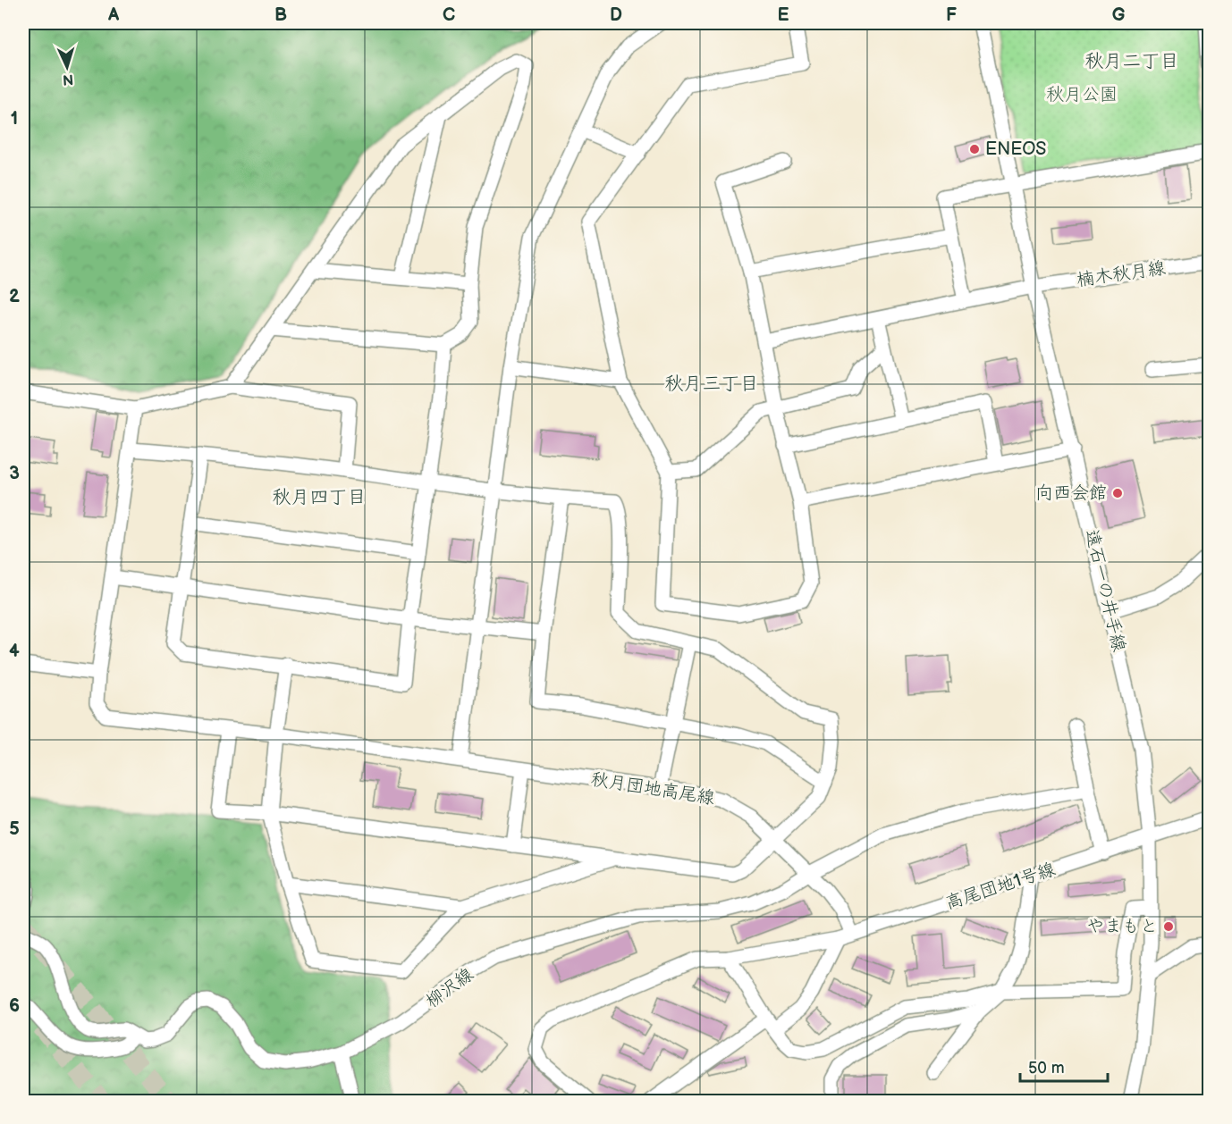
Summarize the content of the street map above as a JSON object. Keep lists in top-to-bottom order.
{
  "streets": {
    "street": [
      "楠木秋月線",
      "遠石一の井手線",
      "秋月団地高尾線",
      "高尾団地1号線",
      "柳沢線"
    ]
  },
  "crossings": [
    ["楠木秋月線", "遠石一の井手線"],
    ["遠石一の井手線", "高尾団地1号線"],
    ["秋月団地高尾線", "高尾団地1号線"],
    ["秋月団地高尾線", "柳沢線"]
  ],
  "districts": ["秋月二丁目", "秋月三丁目", "秋月四丁目"],
  "parks": ["秋月公園"],
  "places": ["ENEOS", "向西会館", "やまもと"],
  "scale_bar": "50 m",
  "north": "bottom",
  "grid": {
    "columns": [
      "A",
      "B",
      "C",
      "D",
      "E",
      "F",
      "G"
    ],
    "rows": [
      "1",
      "2",
      "3",
      "4",
      "5",
      "6"
    ]
  }
}
